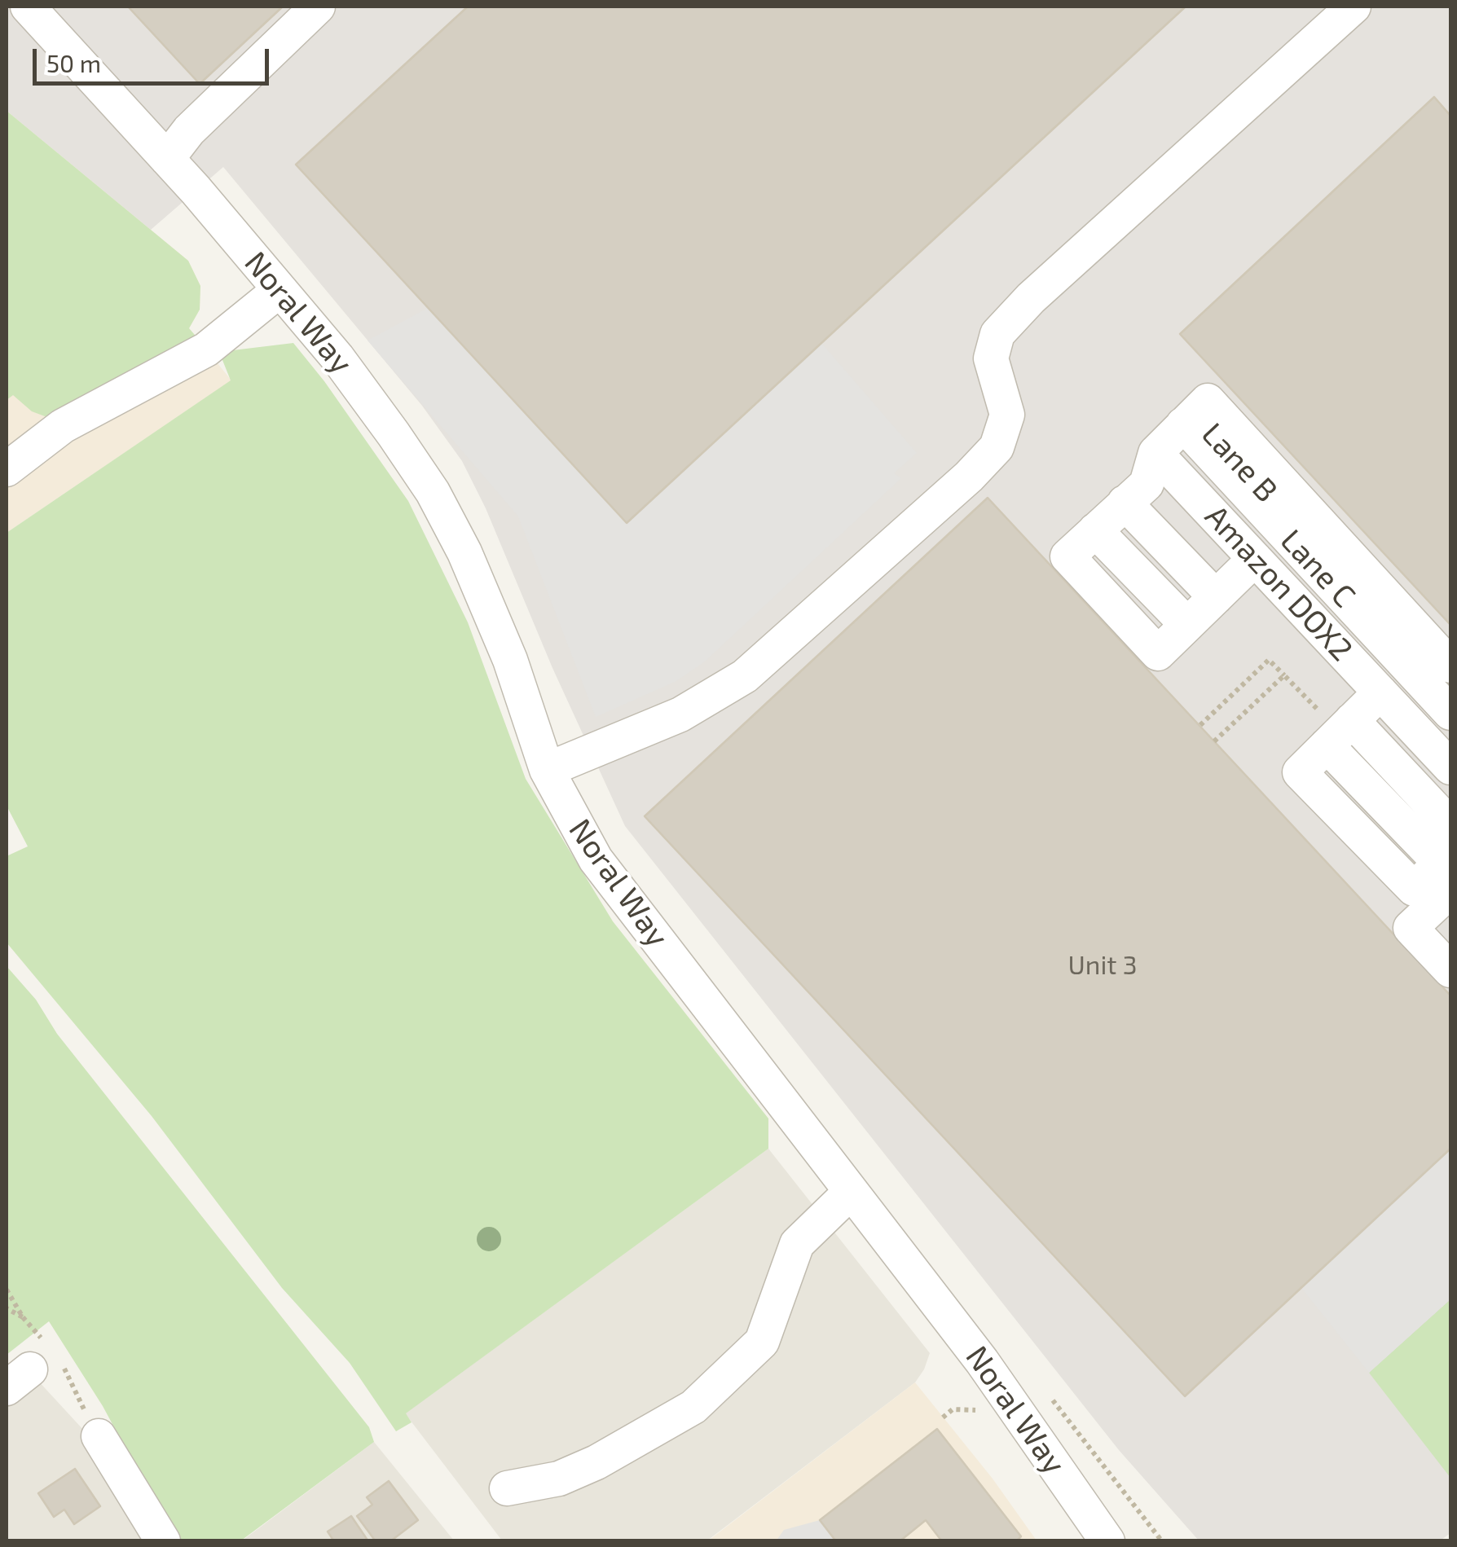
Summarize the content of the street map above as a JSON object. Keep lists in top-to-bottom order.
{
  "streets": {
    "street": [
      "Noral Way",
      "Lane B",
      "Lane C",
      "Amazon DOX2"
    ]
  },
  "crossings": [
    ["Lane B", "Lane C"]
  ],
  "house_numbers": ["Unit 3"],
  "scale_bar": "50 m"
}
